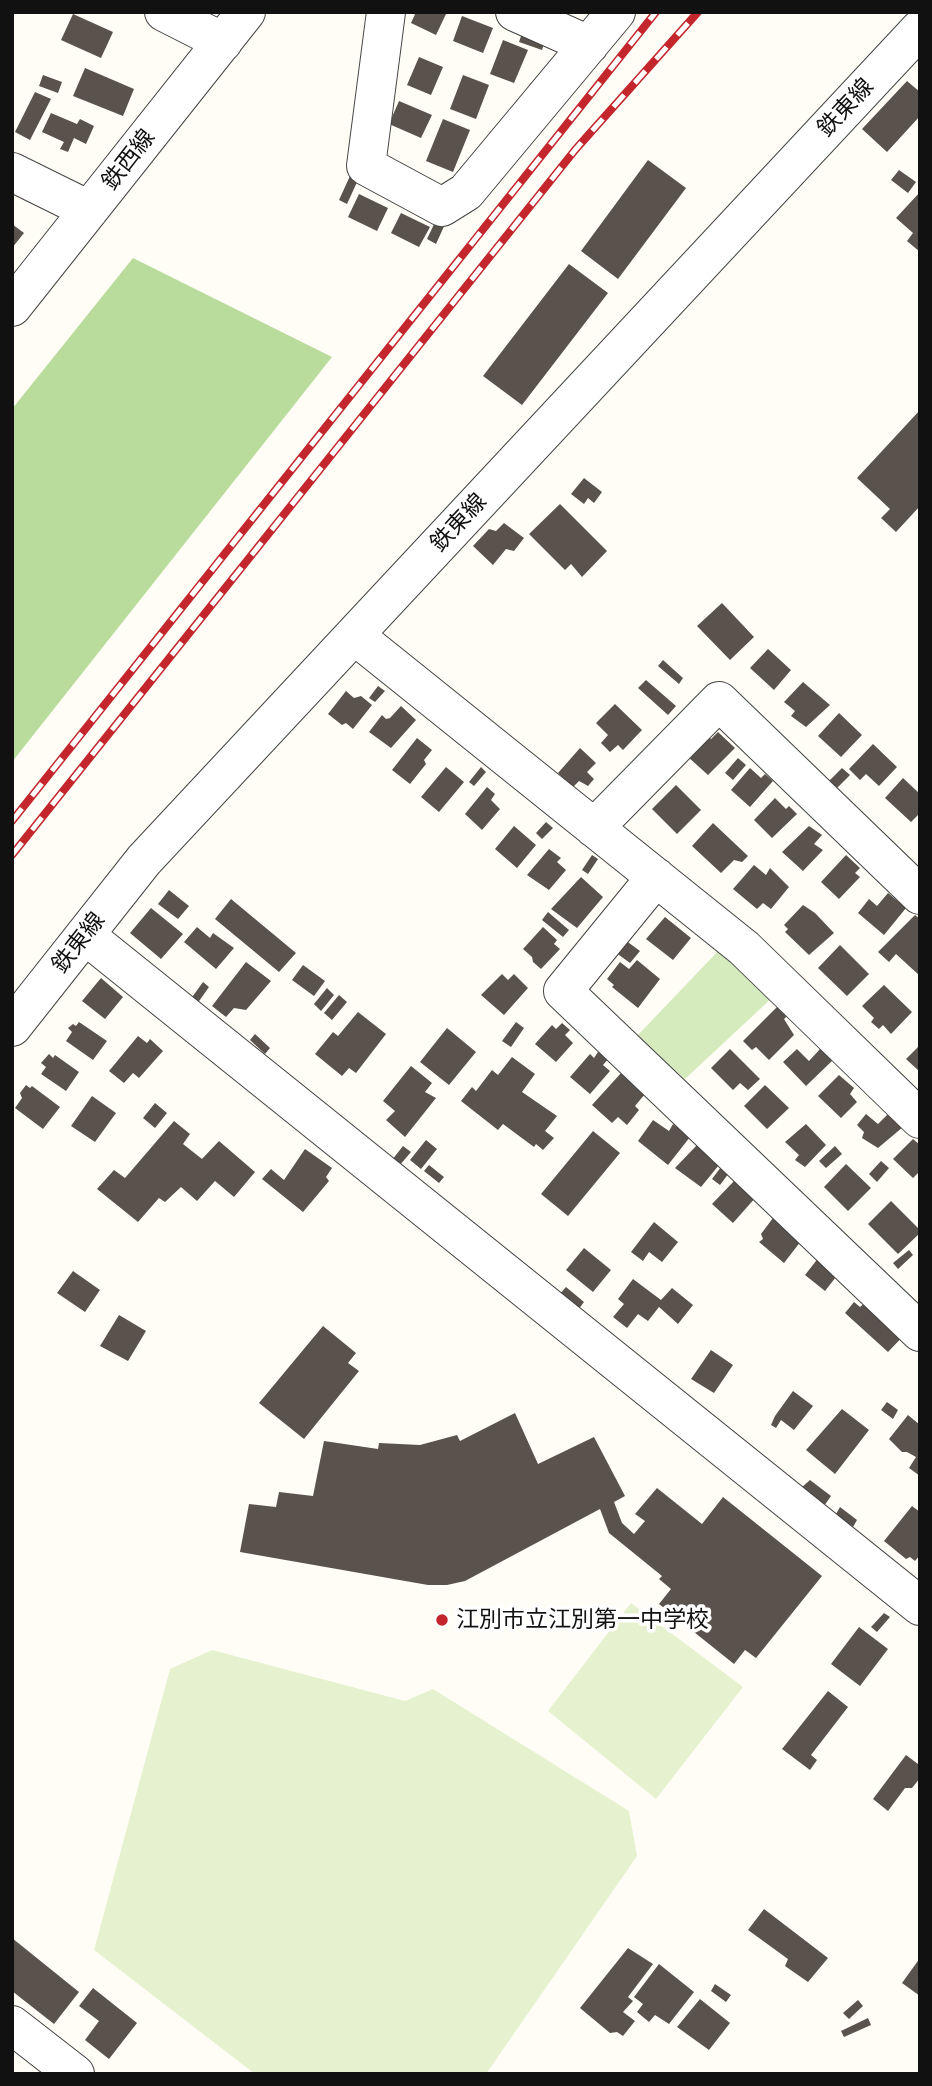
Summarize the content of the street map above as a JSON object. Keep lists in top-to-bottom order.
{
  "streets": {
    "street": ["鉄東線", "鉄西線"]
  },
  "places": ["江別市立江別第一中学校"]
}
